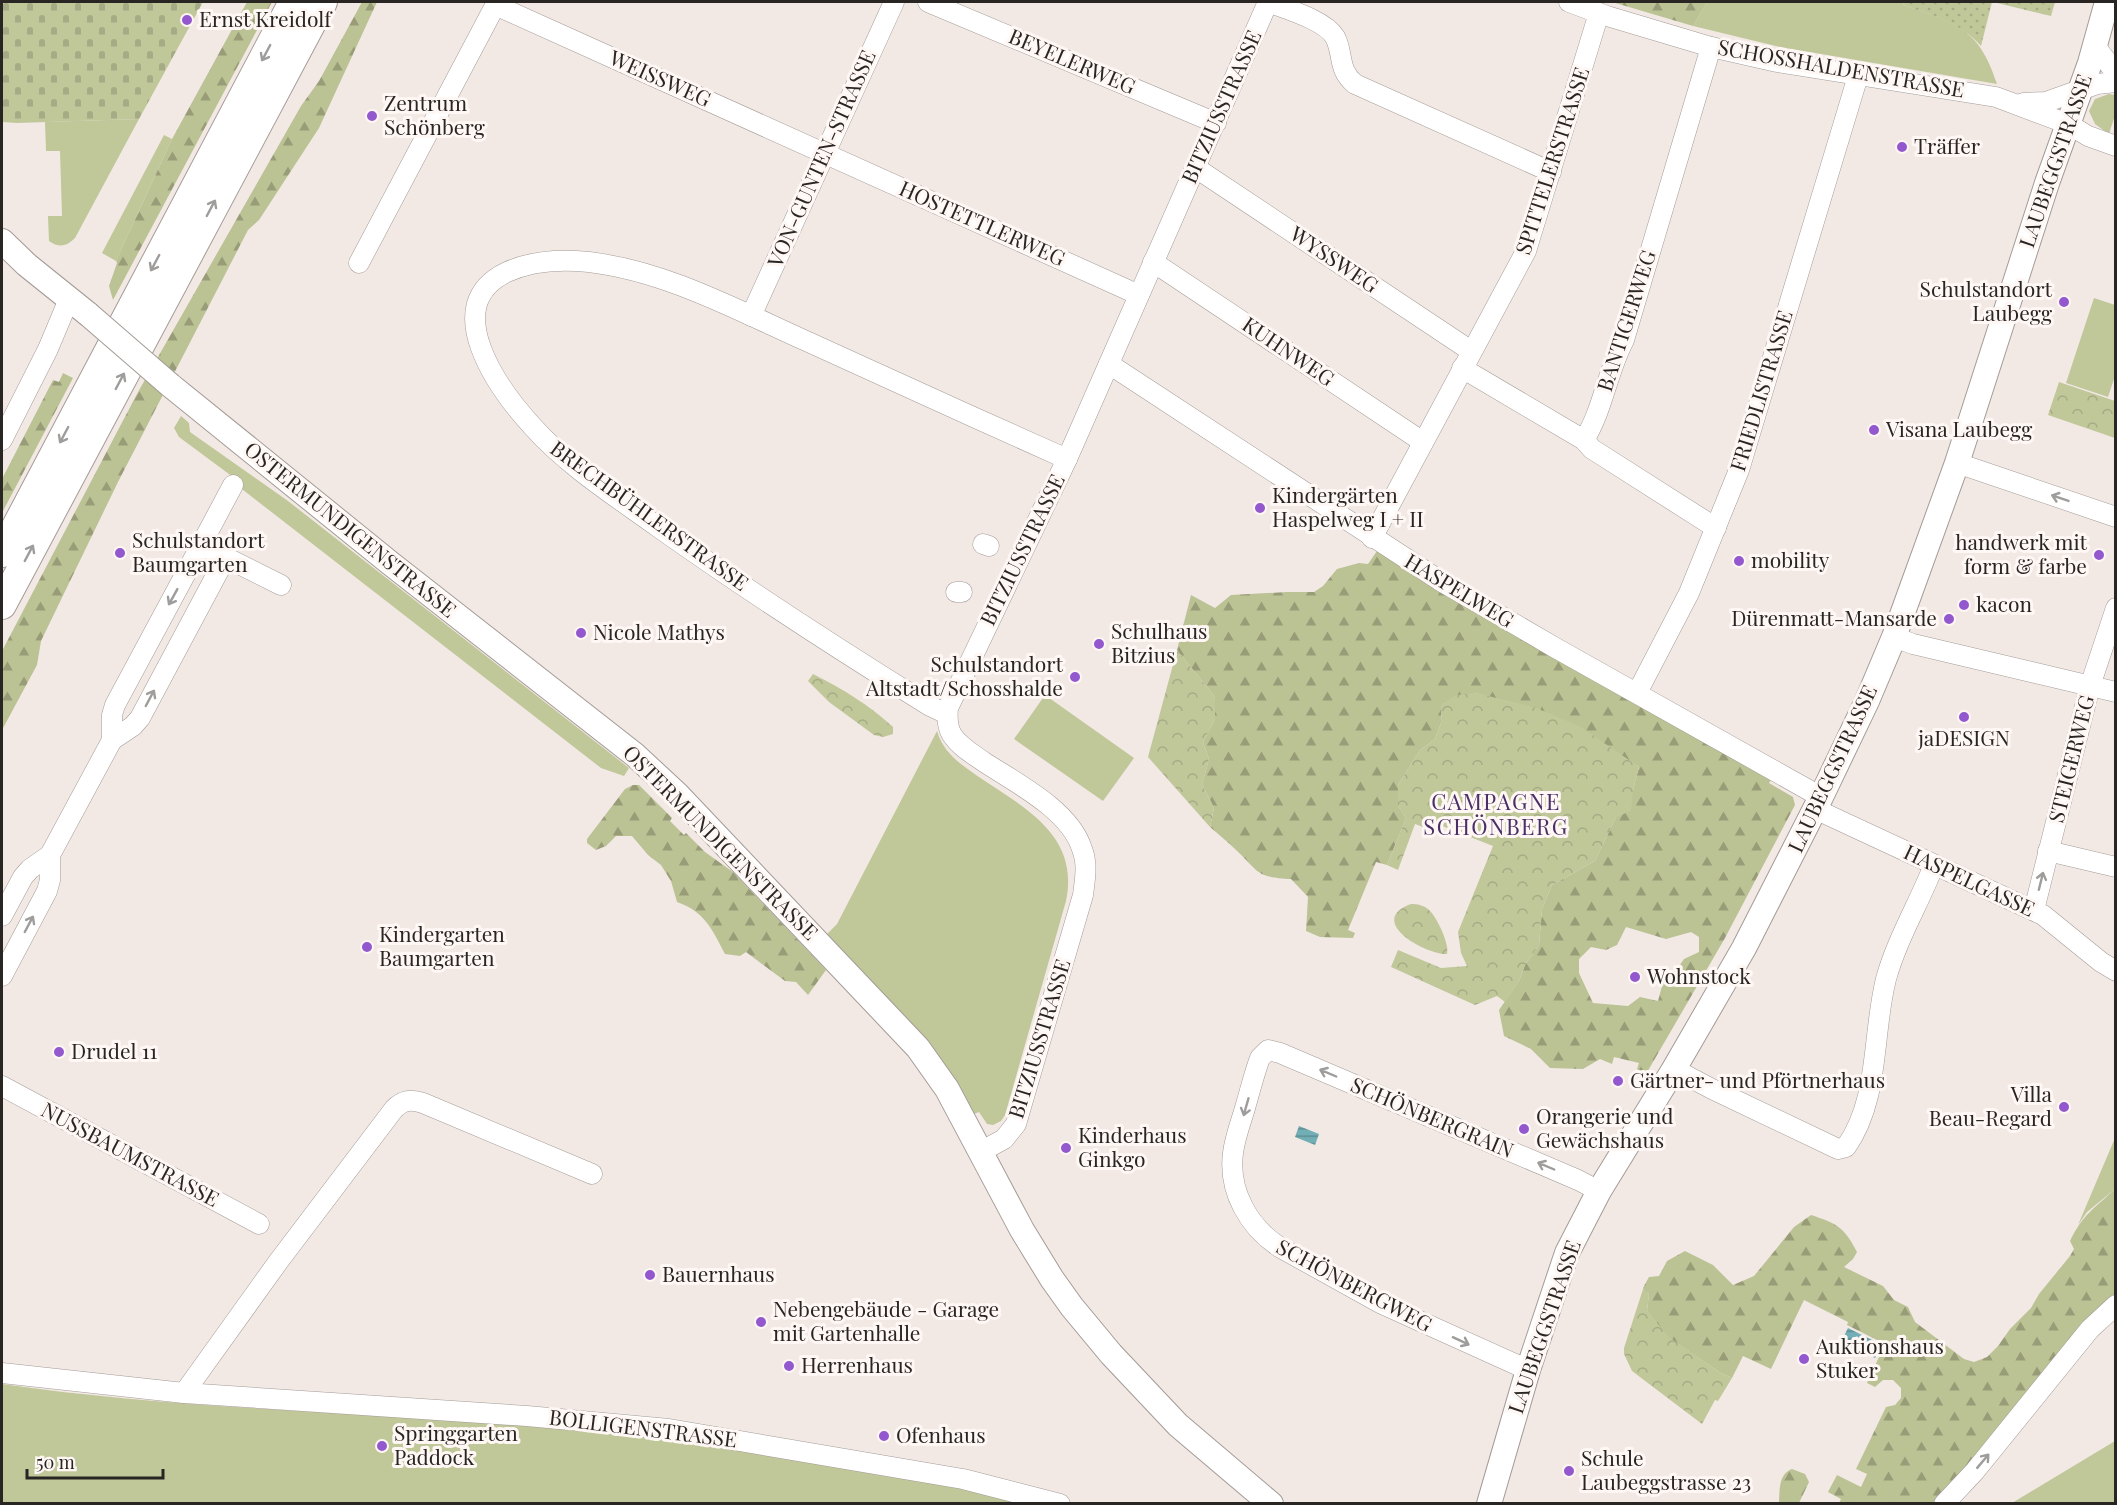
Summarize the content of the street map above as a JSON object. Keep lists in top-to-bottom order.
{
  "streets": {
    "main road": ["LAUBEGGSTRASSE", "OSTERMUNDIGENSTRASSE"],
    "street": [
      "BEYELERWEG",
      "SCHOSSHALDENSTRASSE",
      "WEISSWEG",
      "BITZIUSSTRASSE",
      "VON-GUNTEN-STRASSE",
      "SPITTELERSTRASSE",
      "HOSTETTLERWEG",
      "WYSSWEG",
      "BANTIGERWEG",
      "KUHNWEG",
      "FRIEDLISTRASSE",
      "BRECHBÜHLERSTRASSE",
      "HASPELWEG",
      "STEIGERWEG",
      "HASPELGASSE",
      "SCHÖNBERGRAIN",
      "NUSSBAUMSTRASSE",
      "SCHÖNBERGWEG",
      "BOLLIGENSTRASSE"
    ]
  },
  "crossings": [
    ["BEYELERWEG", "BITZIUSSTRASSE"],
    ["SCHOSSHALDENSTRASSE", "SPITTELERSTRASSE"],
    ["SCHOSSHALDENSTRASSE", "LAUBEGGSTRASSE"],
    ["SCHOSSHALDENSTRASSE", "BANTIGERWEG"],
    ["SCHOSSHALDENSTRASSE", "FRIEDLISTRASSE"],
    ["WEISSWEG", "VON-GUNTEN-STRASSE"],
    ["WEISSWEG", "HOSTETTLERWEG"],
    ["BITZIUSSTRASSE", "SPITTELERSTRASSE"],
    ["BITZIUSSTRASSE", "HOSTETTLERWEG"],
    ["BITZIUSSTRASSE", "WYSSWEG"],
    ["BITZIUSSTRASSE", "KUHNWEG"],
    ["BITZIUSSTRASSE", "BRECHBÜHLERSTRASSE"],
    ["BITZIUSSTRASSE", "OSTERMUNDIGENSTRASSE"],
    ["BITZIUSSTRASSE", "HASPELWEG"],
    ["VON-GUNTEN-STRASSE", "HOSTETTLERWEG"],
    ["VON-GUNTEN-STRASSE", "BRECHBÜHLERSTRASSE"],
    ["SPITTELERSTRASSE", "WYSSWEG"],
    ["SPITTELERSTRASSE", "KUHNWEG"],
    ["SPITTELERSTRASSE", "HASPELWEG"],
    ["LAUBEGGSTRASSE", "HASPELWEG"],
    ["LAUBEGGSTRASSE", "HASPELGASSE"],
    ["LAUBEGGSTRASSE", "SCHÖNBERGRAIN"],
    ["LAUBEGGSTRASSE", "SCHÖNBERGWEG"],
    ["FRIEDLISTRASSE", "HASPELWEG"],
    ["HASPELWEG", "HASPELGASSE"],
    ["STEIGERWEG", "HASPELGASSE"],
    ["SCHÖNBERGRAIN", "SCHÖNBERGWEG"]
  ],
  "one_way": ["SCHÖNBERGRAIN", "SCHÖNBERGWEG"],
  "districts": ["CAMPAGNE SCHÖNBERG"],
  "places": [
    "Ernst Kreidolf",
    "Zentrum Schönberg",
    "Träffer",
    "Schulstandort Laubegg",
    "Visana Laubegg",
    "Kindergärten Haspelweg I + II",
    "Schulstandort Baumgarten",
    "handwerk mit form & farbe",
    "mobility",
    "kacon",
    "Dürenmatt-Mansarde",
    "Nicole Mathys",
    "Schulhaus Bitzius",
    "Schulstandort Altstadt/Schosshalde",
    "jaDESIGN",
    "Kindergarten Baumgarten",
    "Wohnstock",
    "Drudel 11",
    "Gärtner- und Pförtnerhaus",
    "Villa Beau-Regard",
    "Orangerie und Gewächshaus",
    "Kinderhaus Ginkgo",
    "Bauernhaus",
    "Nebengebäude - Garage mit Gartenhalle",
    "Auktionshaus Stuker",
    "Herrenhaus",
    "Ofenhaus",
    "Springgarten Paddock",
    "Schule Laubeggstrasse 23"
  ],
  "scale_bar": "50 m"
}
